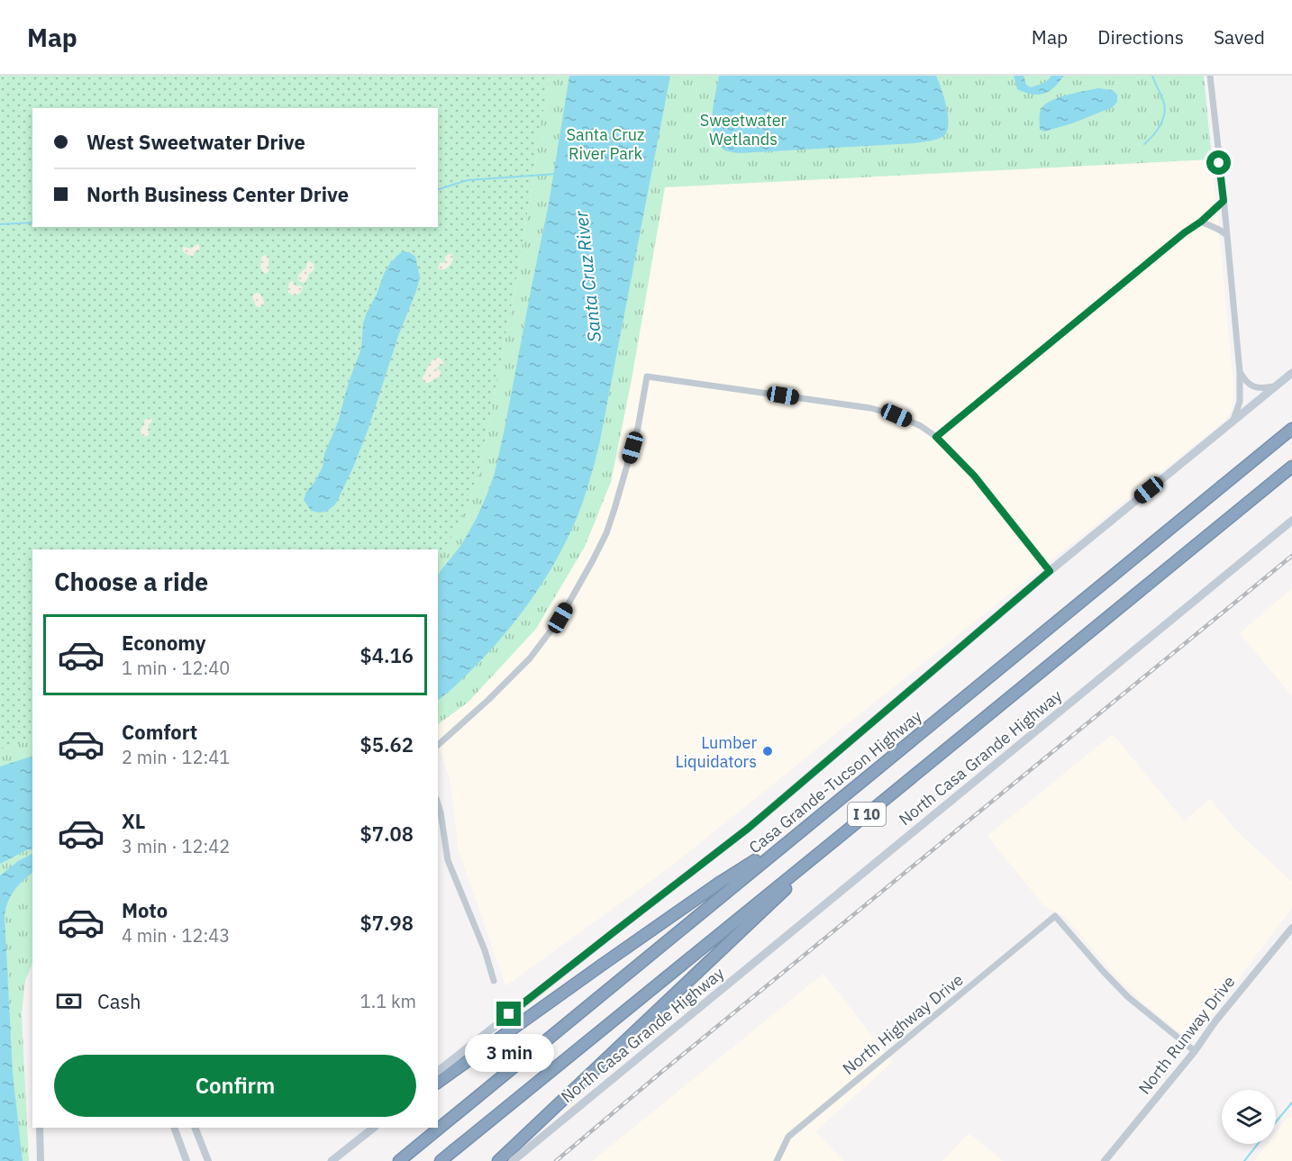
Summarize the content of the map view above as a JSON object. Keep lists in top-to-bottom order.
{
  "streets": {
    "highway": ["Casa Grande-Tucson Highway", "I 10"],
    "main road": ["North Casa Grande Highway"],
    "street": ["North Highway Drive", "North Runway Drive"]
  },
  "crossings": [
    ["North Highway Drive", "North Runway Drive"]
  ],
  "water": ["Santa Cruz River"],
  "parks": ["Sweetwater Wetlands", "Santa Cruz River Park"],
  "places": ["Lumber Liquidators"],
  "page": {
    "header": "Map",
    "nav": ["Map", "Directions", "Saved"],
    "banner": ["West Sweetwater Drive", "North Business Center Drive"],
    "heading": "Choose a ride",
    "list": [
      {
        "name": "Economy",
        "note": "1 min · 12:40",
        "value": "$4.16"
      },
      {
        "name": "Comfort",
        "note": "2 min · 12:41",
        "value": "$5.62"
      },
      {
        "name": "XL",
        "note": "3 min · 12:42",
        "value": "$7.08"
      },
      {
        "name": "Moto",
        "note": "4 min · 12:43",
        "value": "$7.98"
      }
    ],
    "pay": ["Cash", "1.1 km"],
    "bubble": "3 min",
    "buttons": "Confirm"
  }
}
